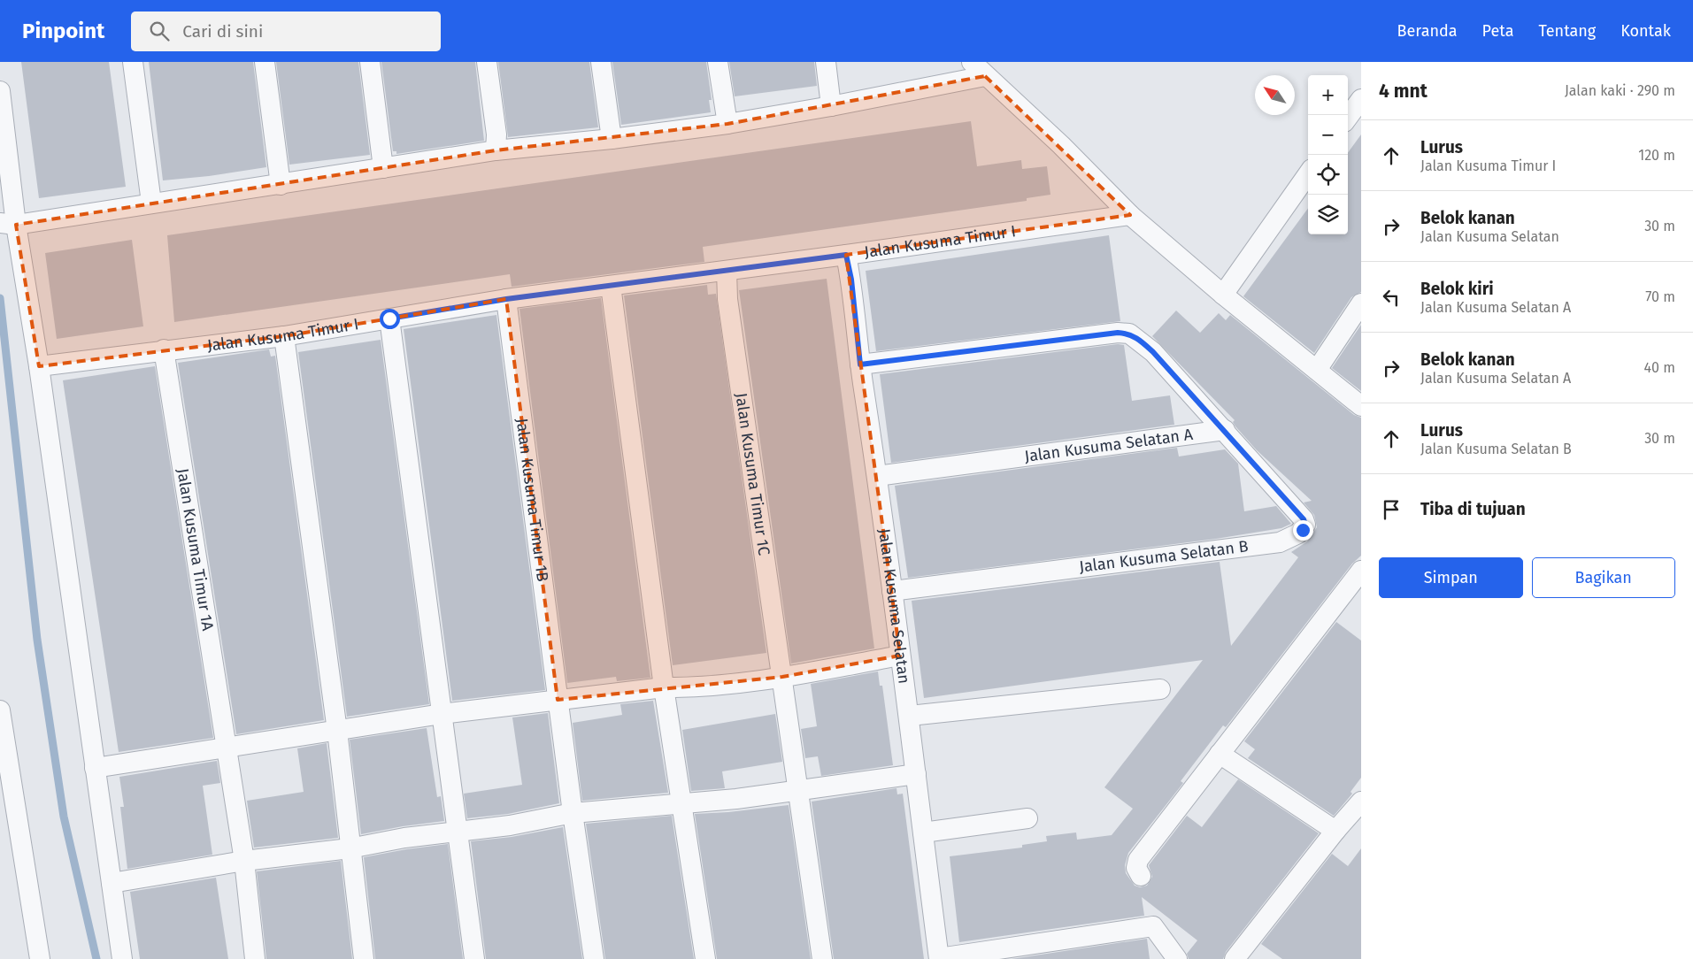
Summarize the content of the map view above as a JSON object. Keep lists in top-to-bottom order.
{
  "streets": {
    "street": [
      "Jalan Kusuma Timur I",
      "Jalan Kusuma Selatan A",
      "Jalan Kusuma Timur 1C",
      "Jalan Kusuma Timur 1B",
      "Jalan Kusuma Timur 1A",
      "Jalan Kusuma Selatan B",
      "Jalan Kusuma Selatan"
    ]
  },
  "crossings": [
    ["Jalan Kusuma Timur I", "Jalan Kusuma Timur 1C"],
    ["Jalan Kusuma Timur I", "Jalan Kusuma Timur 1B"],
    ["Jalan Kusuma Timur I", "Jalan Kusuma Timur 1A"],
    ["Jalan Kusuma Timur I", "Jalan Kusuma Selatan"],
    ["Jalan Kusuma Selatan A", "Jalan Kusuma Selatan B"],
    ["Jalan Kusuma Selatan A", "Jalan Kusuma Selatan"],
    ["Jalan Kusuma Selatan B", "Jalan Kusuma Selatan"]
  ],
  "north": "top left",
  "page": {
    "header": "Pinpoint",
    "search": "Cari di sini",
    "nav": [
      "Beranda",
      "Peta",
      "Tentang",
      "Kontak"
    ],
    "heading": ["4 mnt", "Jalan kaki · 290 m"],
    "map_buttons": ["+", "−"],
    "list": [
      ["Lurus", "Jalan Kusuma Timur I", "120 m"],
      ["Belok kanan", "Jalan Kusuma Selatan", "30 m"],
      ["Belok kiri", "Jalan Kusuma Selatan A", "70 m"],
      ["Belok kanan", "Jalan Kusuma Selatan A", "40 m"],
      ["Lurus", "Jalan Kusuma Selatan B", "30 m"],
      "Tiba di tujuan"
    ],
    "buttons": ["Simpan", "Bagikan"]
  }
}
